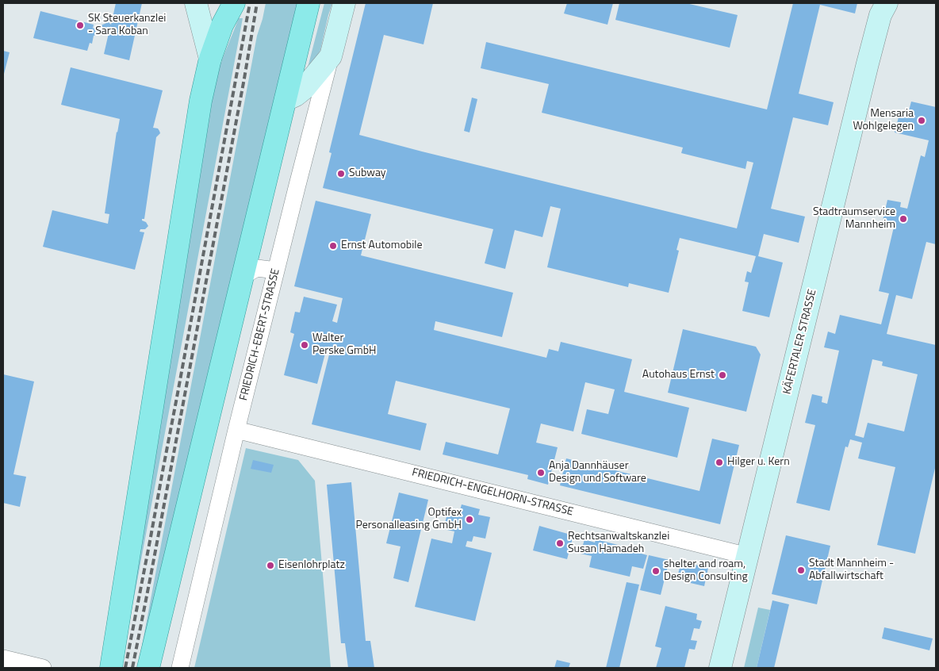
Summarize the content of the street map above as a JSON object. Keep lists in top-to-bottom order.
{
  "streets": {
    "street": ["FRIEDRICH-EBERT-STRASSE", "KÄFERTALER STRASSE", "FRIEDRICH-ENGELHORN-STRASSE"]
  },
  "crossings": [
    ["FRIEDRICH-EBERT-STRASSE", "FRIEDRICH-ENGELHORN-STRASSE"],
    ["KÄFERTALER STRASSE", "FRIEDRICH-ENGELHORN-STRASSE"]
  ],
  "places": [
    "SK Steuerkanzlei - Sara Koban",
    "Mensaria Wohlgelegen",
    "Subway",
    "Stadtraumservice Mannheim",
    "Ernst Automobile",
    "Walter Perske GmbH",
    "Autohaus Ernst",
    "Hilger u. Kern",
    "Anja Dannhäuser Design und Software",
    "Optifex Personalleasing GmbH",
    "Rechtsanwaltskanzlei Susan Hamadeh",
    "Eisenlohrplatz",
    "Stadt Mannheim - Abfallwirtschaft",
    "shelter and roam, Design Consulting"
  ]
}
